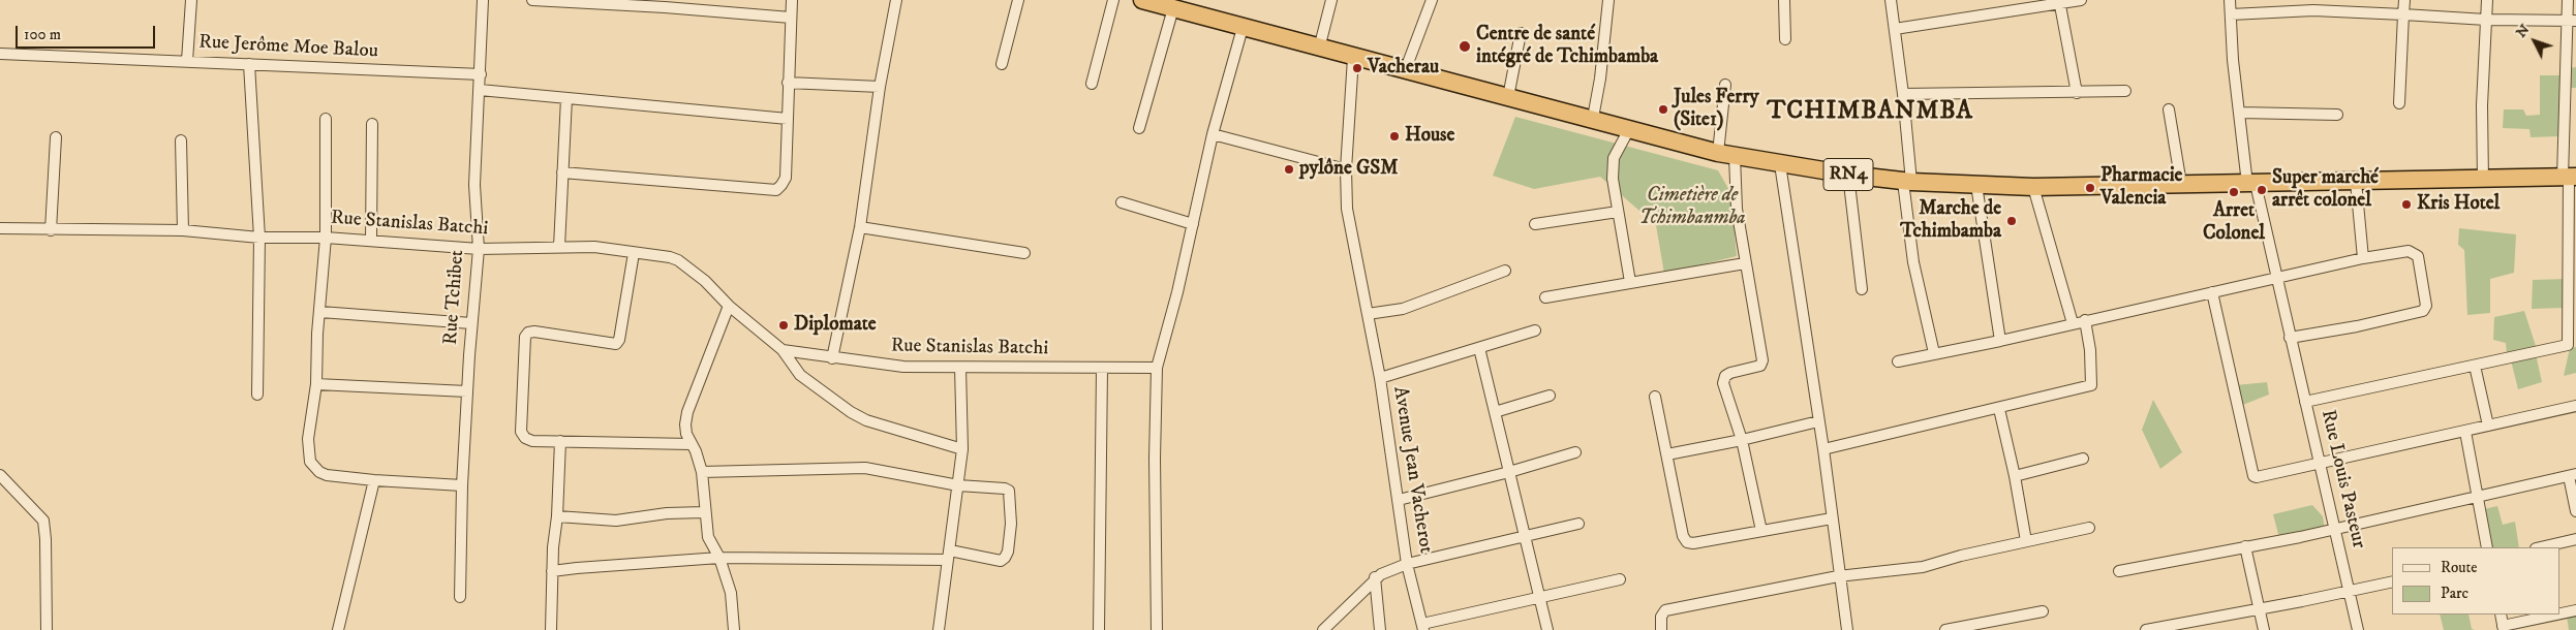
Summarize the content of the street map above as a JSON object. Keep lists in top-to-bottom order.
{
  "streets": {
    "highway": ["RN4"],
    "street": [
      "Rue Jerôme Moe Balou",
      "Rue Stanislas Batchi",
      "Rue Tchibet",
      "Avenue Jean Vacherot",
      "Rue Louis Pasteur"
    ]
  },
  "crossings": [
    ["Rue Jerôme Moe Balou", "Rue Tchibet"],
    ["RN4", "Rue Louis Pasteur"],
    ["Rue Stanislas Batchi", "Rue Tchibet"]
  ],
  "districts": ["TCHIMBANMBA"],
  "parks": ["Cimetière de Tchimbanmba"],
  "places": [
    "Centre de santé intégré de Tchimbamba",
    "Vacherau",
    "Jules Ferry (Site1)",
    "House",
    "pylône GSM",
    "Pharmacie Valencia",
    "Super marché arrêt colonel",
    "Arret Colonel",
    "Kris Hotel",
    "Marche de Tchimbamba",
    "Diplomate"
  ],
  "legend": ["Route", "Parc"],
  "scale_bar": "100 m",
  "north": "top left"
}
